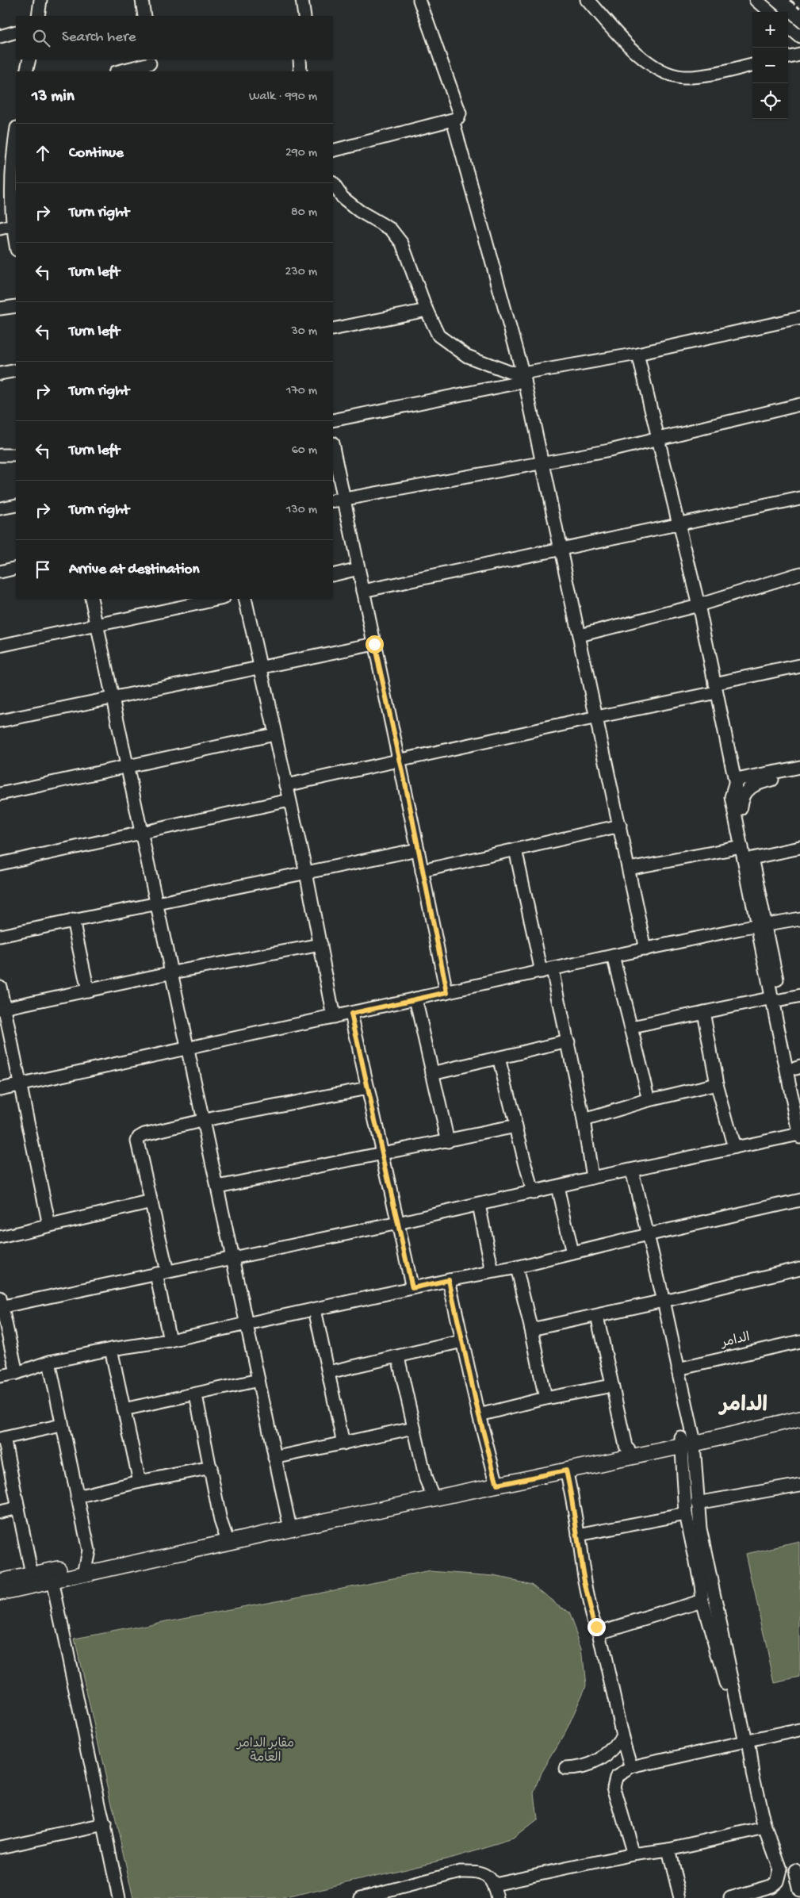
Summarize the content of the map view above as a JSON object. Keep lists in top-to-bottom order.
{
  "streets": {
    "street": ["الدامر"]
  },
  "districts": ["الدامر"],
  "parks": ["مقابر الدامر العامة"],
  "page": {
    "map_buttons": ["+", "−"],
    "search": "Search here",
    "heading": ["13 min", "Walk · 990 m"],
    "list": [
      ["Continue", "290 m"],
      ["Turn right", "80 m"],
      ["Turn left", "230 m"],
      ["Turn left", "30 m"],
      ["Turn right", "170 m"],
      ["Turn left", "60 m"],
      ["Turn right", "130 m"],
      "Arrive at destination"
    ]
  }
}
